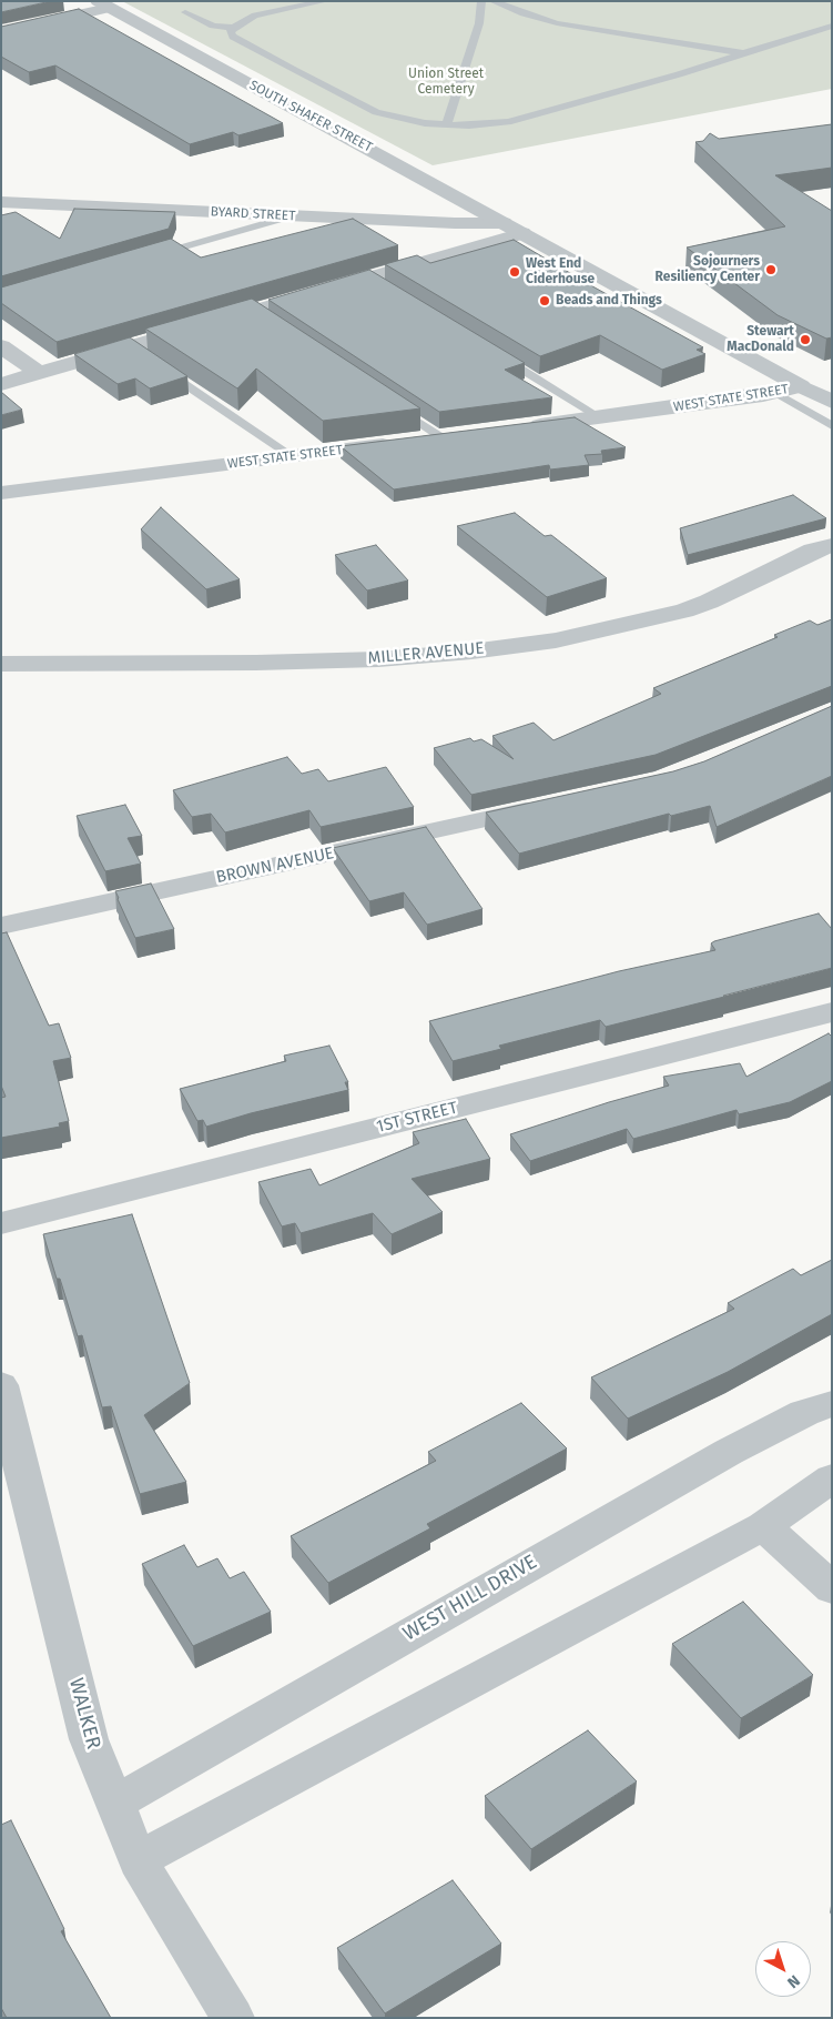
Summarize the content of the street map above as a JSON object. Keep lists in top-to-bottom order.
{
  "streets": {
    "street": [
      "SOUTH SHAFER STREET",
      "BYARD STREET",
      "WEST STATE STREET",
      "MILLER AVENUE",
      "BROWN AVENUE",
      "1ST STREET",
      "WEST HILL DRIVE",
      "WALKER"
    ]
  },
  "crossings": [
    ["SOUTH SHAFER STREET", "BYARD STREET"],
    ["SOUTH SHAFER STREET", "WEST STATE STREET"],
    ["WEST HILL DRIVE", "WALKER"]
  ],
  "parks": ["Union Street Cemetery"],
  "places": [
    "Sojourners Resiliency Center",
    "West End Ciderhouse",
    "Beads and Things",
    "Stewart MacDonald"
  ],
  "north": "bottom right"
}
